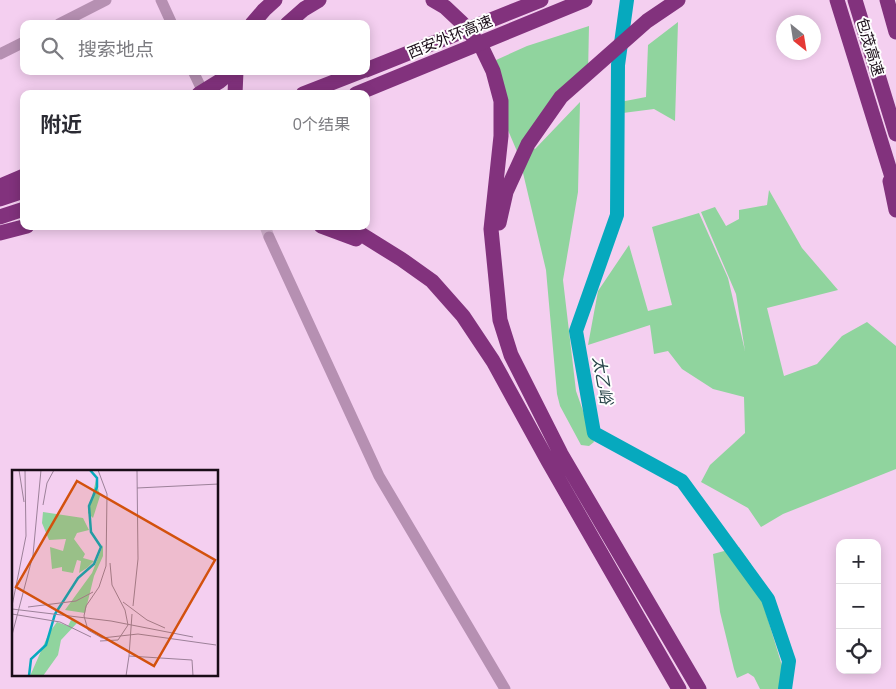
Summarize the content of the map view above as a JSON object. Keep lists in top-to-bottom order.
{
  "streets": {
    "highway": ["西安外环高速", "包茂高速"]
  },
  "water": ["太乙峪"],
  "north": "bottom right",
  "page": {
    "search": "搜索地点",
    "heading": ["附近", "0个结果"],
    "map_buttons": ["+", "−"]
  }
}
